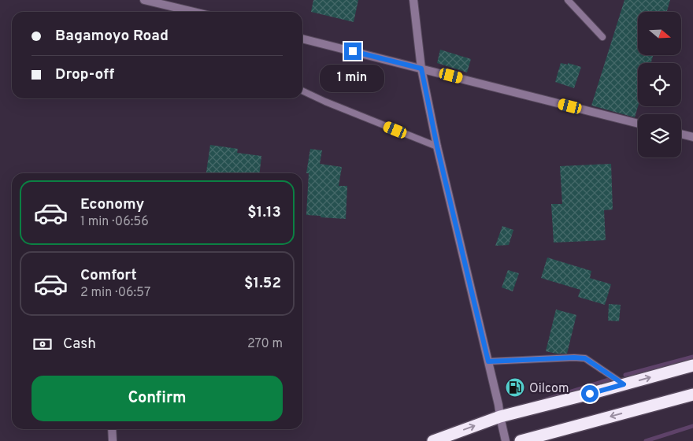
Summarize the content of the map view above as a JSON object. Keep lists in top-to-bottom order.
{
  "places": {
    "fuel station": ["Oilcom"]
  },
  "north": "right",
  "page": {
    "banner": ["Bagamoyo Road", "Drop-off"],
    "bubble": "1 min",
    "list": [
      {
        "name": "Economy",
        "note": "1 min · 06:56",
        "value": "$1.13"
      },
      {
        "name": "Comfort",
        "note": "2 min · 06:57",
        "value": "$1.52"
      }
    ],
    "pay": ["Cash", "270 m"],
    "buttons": "Confirm"
  }
}
